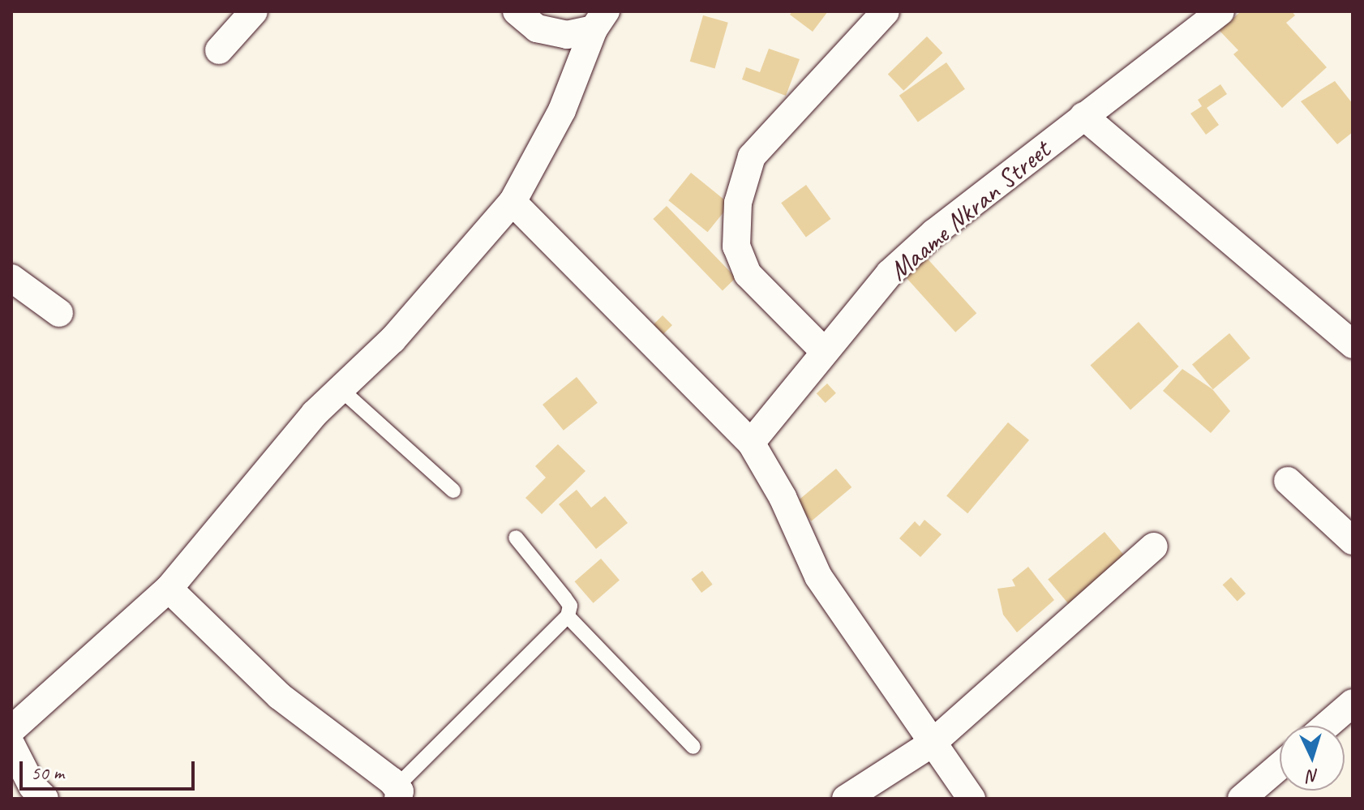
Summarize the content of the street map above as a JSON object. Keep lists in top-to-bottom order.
{
  "streets": {
    "street": ["Maame Nkran Street"]
  },
  "scale_bar": "50 m",
  "north": "bottom"
}
